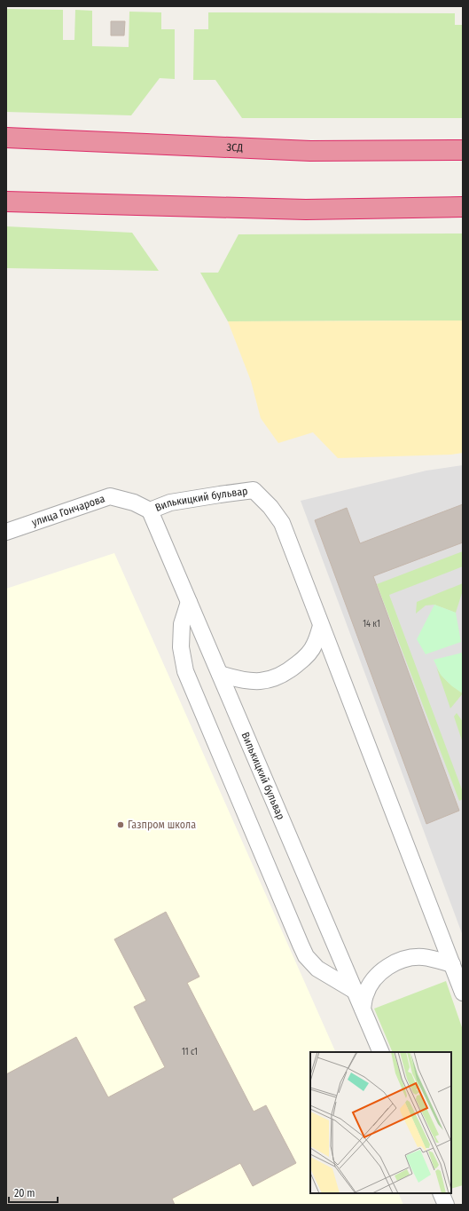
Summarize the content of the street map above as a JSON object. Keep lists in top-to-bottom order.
{
  "streets": {
    "highway": ["ЗСД"],
    "street": ["Вилькицкий бульвар", "улица Гончарова"]
  },
  "crossings": [
    ["Вилькицкий бульвар", "улица Гончарова"]
  ],
  "places": ["Газпром школа"],
  "house_numbers": ["14 к1", "11 с1"],
  "scale_bar": "20 m"
}
